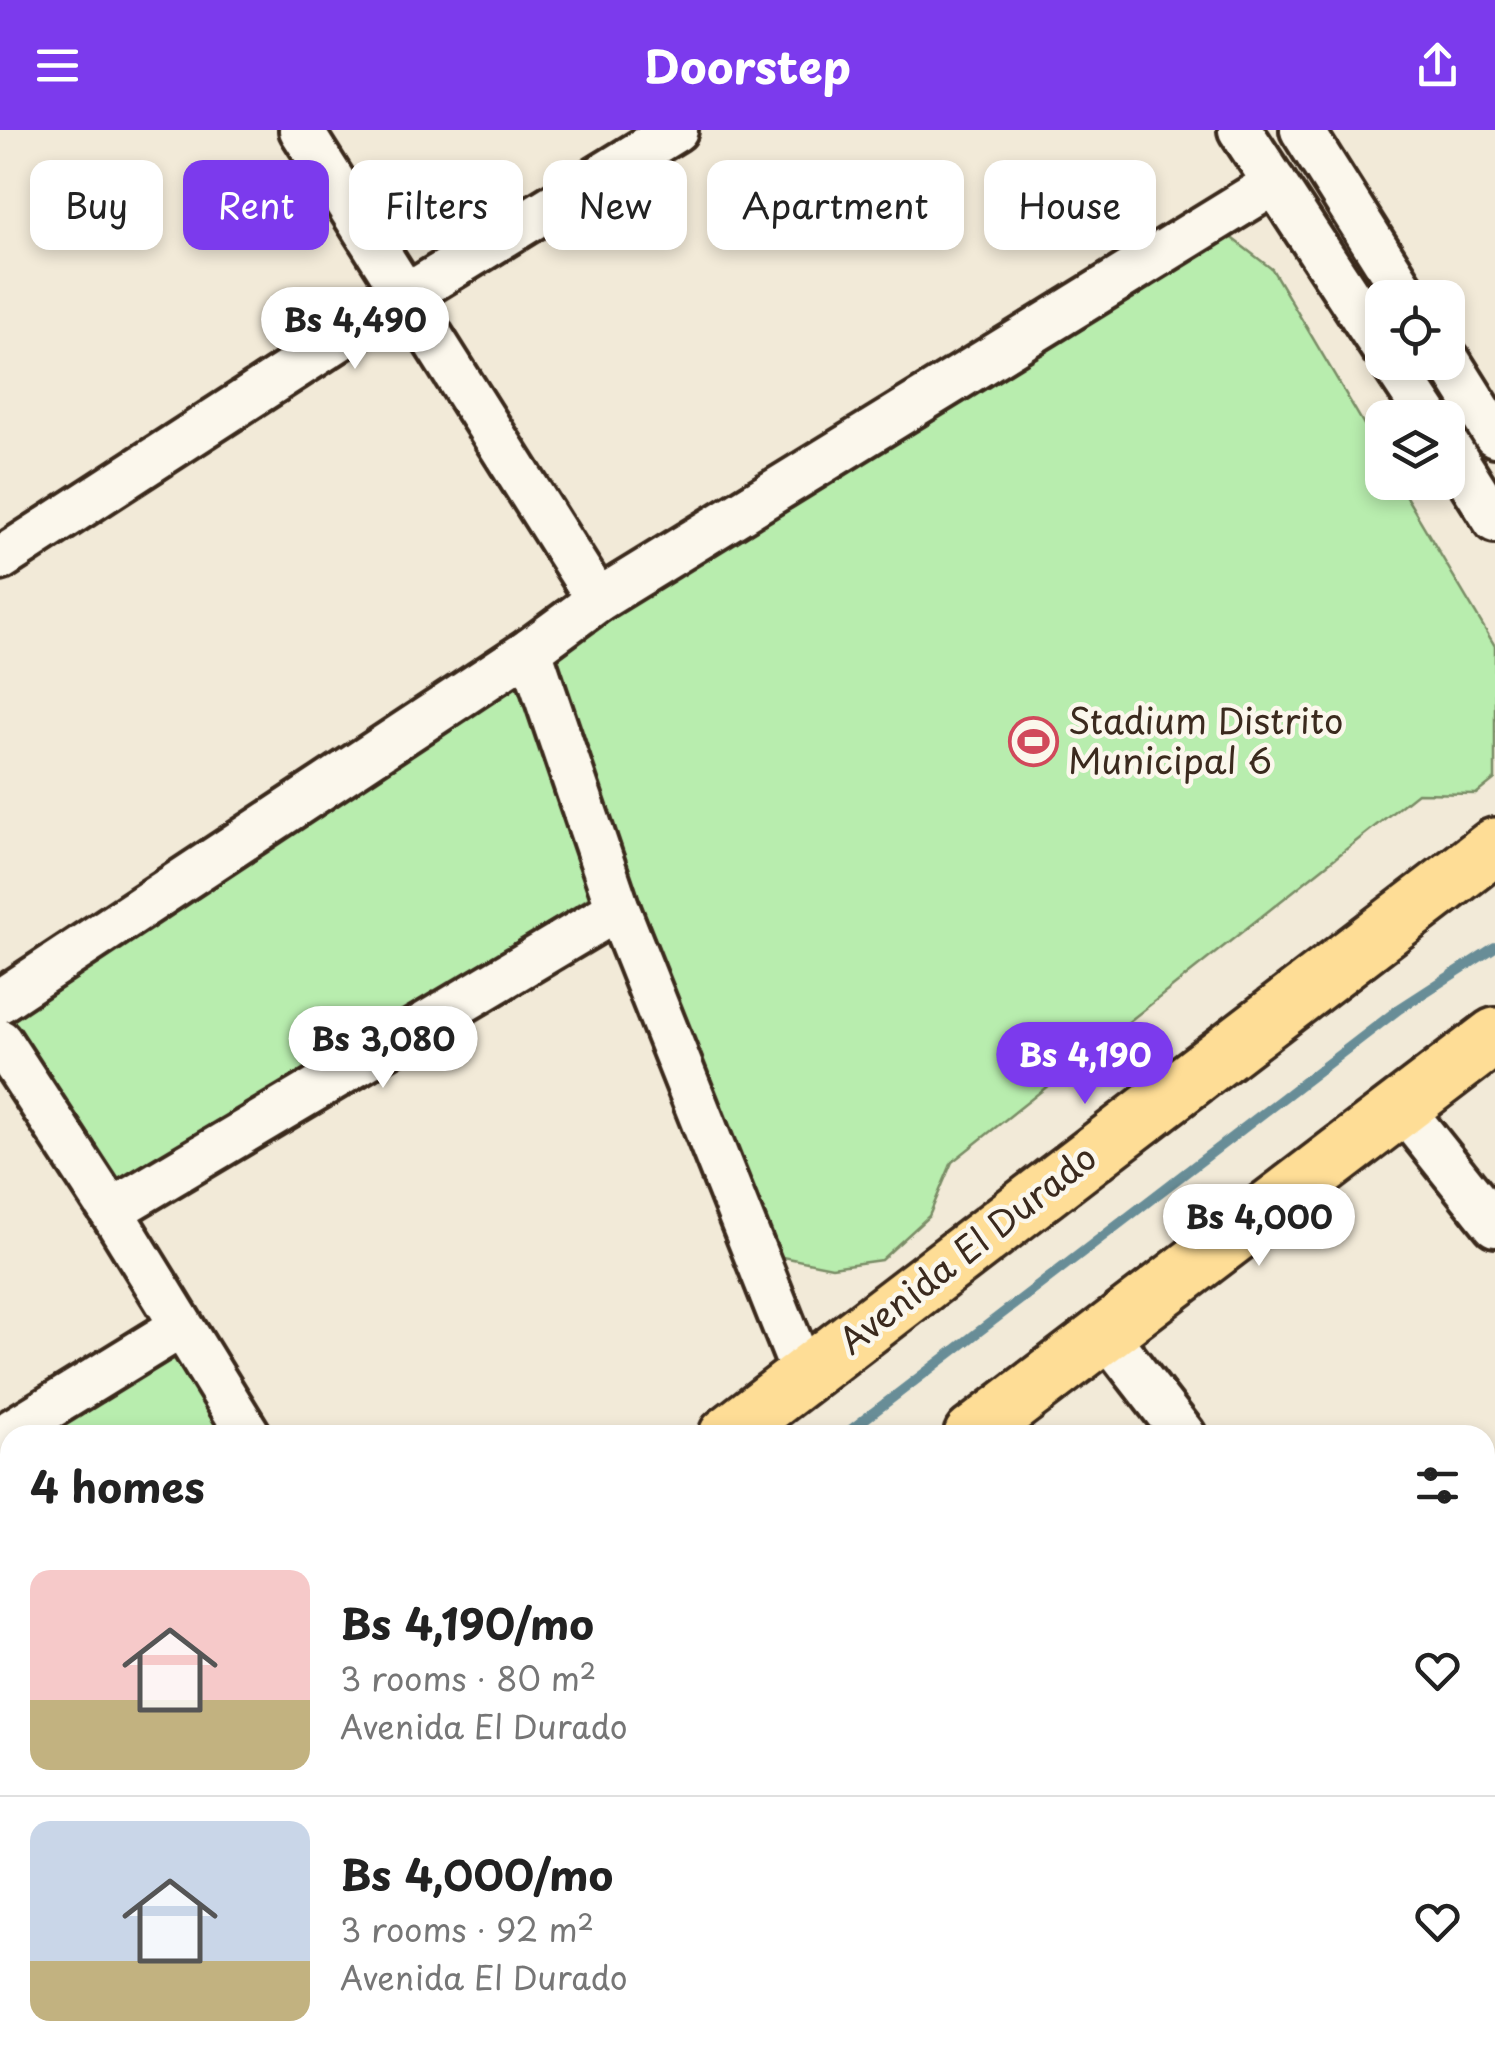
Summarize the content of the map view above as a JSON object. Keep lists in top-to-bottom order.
{
  "streets": {
    "main road": ["Avenida El Durado"]
  },
  "places": {
    "sports": ["Stadium Distrito Municipal 6"]
  },
  "page": {
    "header": "Doorstep",
    "chip": [
      "Buy",
      "Rent",
      "Filters",
      "New",
      "Apartment",
      "House"
    ],
    "price": [
      "Bs 4,490",
      "Bs 3,080",
      "Bs 4,190",
      "Bs 4,000"
    ],
    "heading": "4 homes",
    "list": [
      {
        "name": "Bs 4,190/mo",
        "note": "3 rooms · 80 m² · Avenida El Durado"
      },
      {
        "name": "Bs 4,000/mo",
        "note": "3 rooms · 92 m² · Avenida El Durado"
      }
    ]
  }
}
